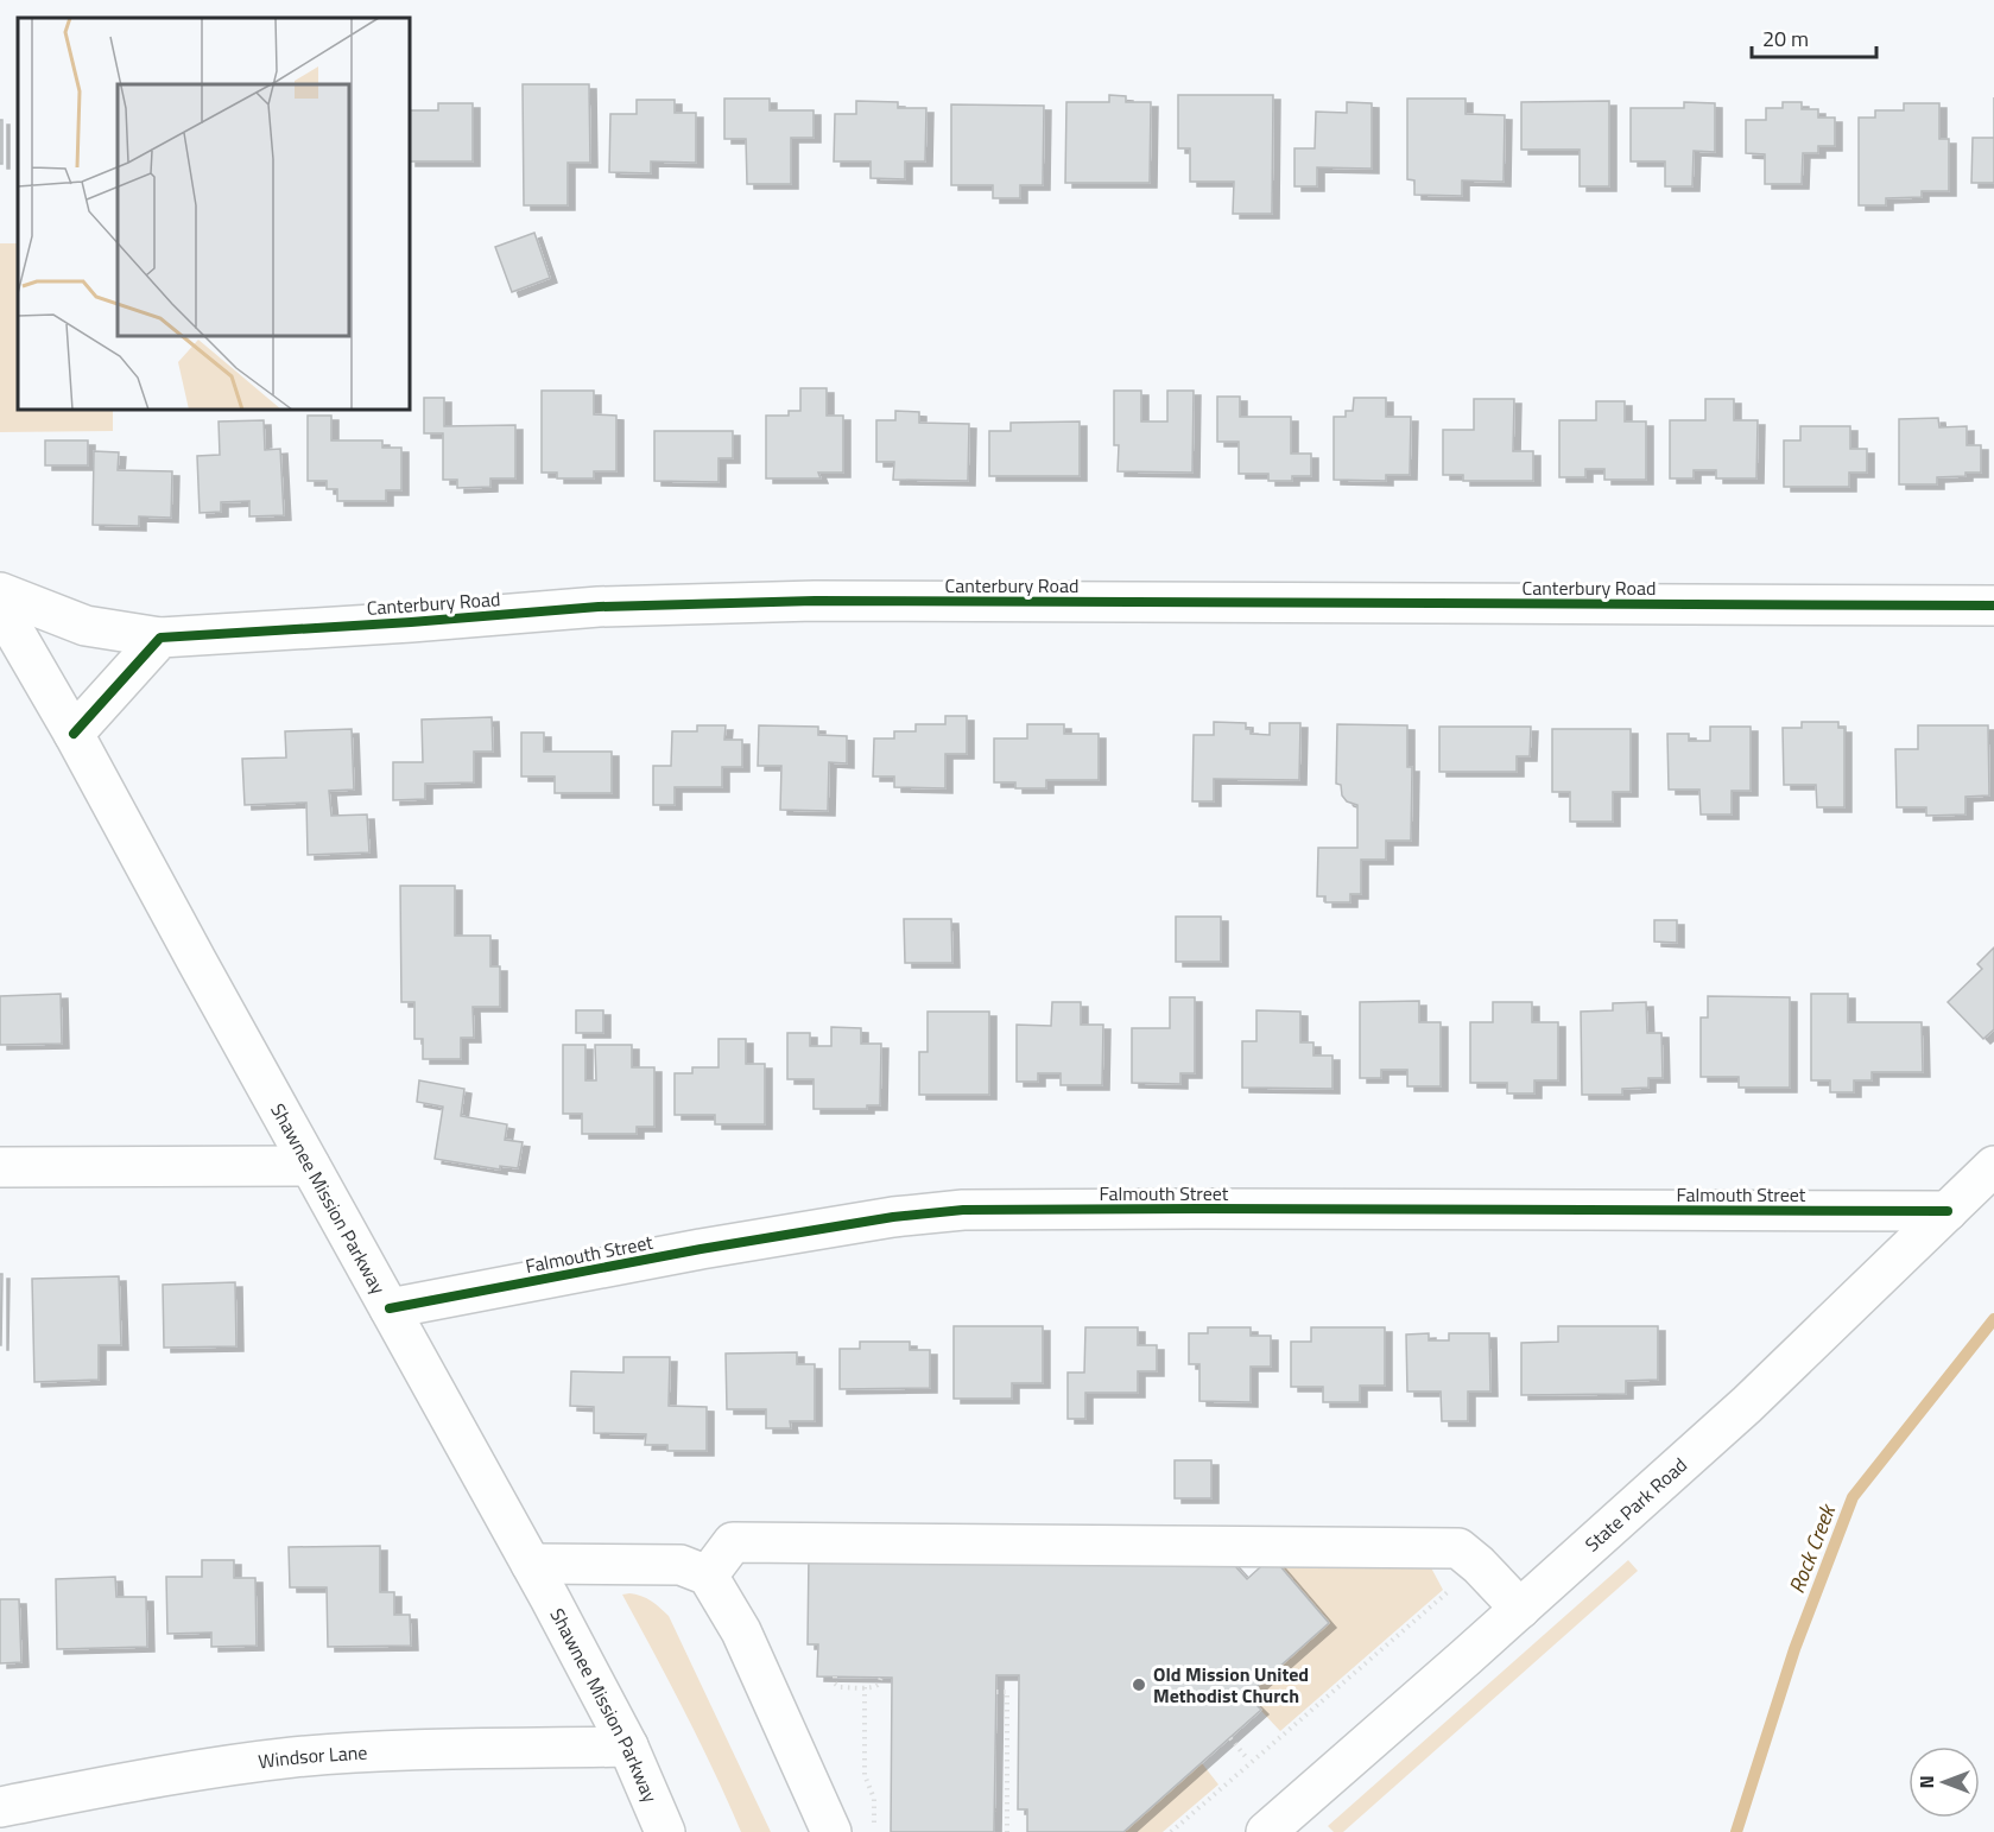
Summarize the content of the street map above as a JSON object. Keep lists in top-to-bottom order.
{
  "streets": {
    "main road": [
      "Canterbury Road",
      "Falmouth Street",
      "Shawnee Mission Parkway",
      "State Park Road",
      "Windsor Lane"
    ]
  },
  "crossings": [
    ["Falmouth Street", "Shawnee Mission Parkway"],
    ["Falmouth Street", "State Park Road"],
    ["Shawnee Mission Parkway", "Windsor Lane"]
  ],
  "water": ["Rock Creek"],
  "places": ["Old Mission United Methodist Church"],
  "scale_bar": "20 m",
  "north": "left"
}
